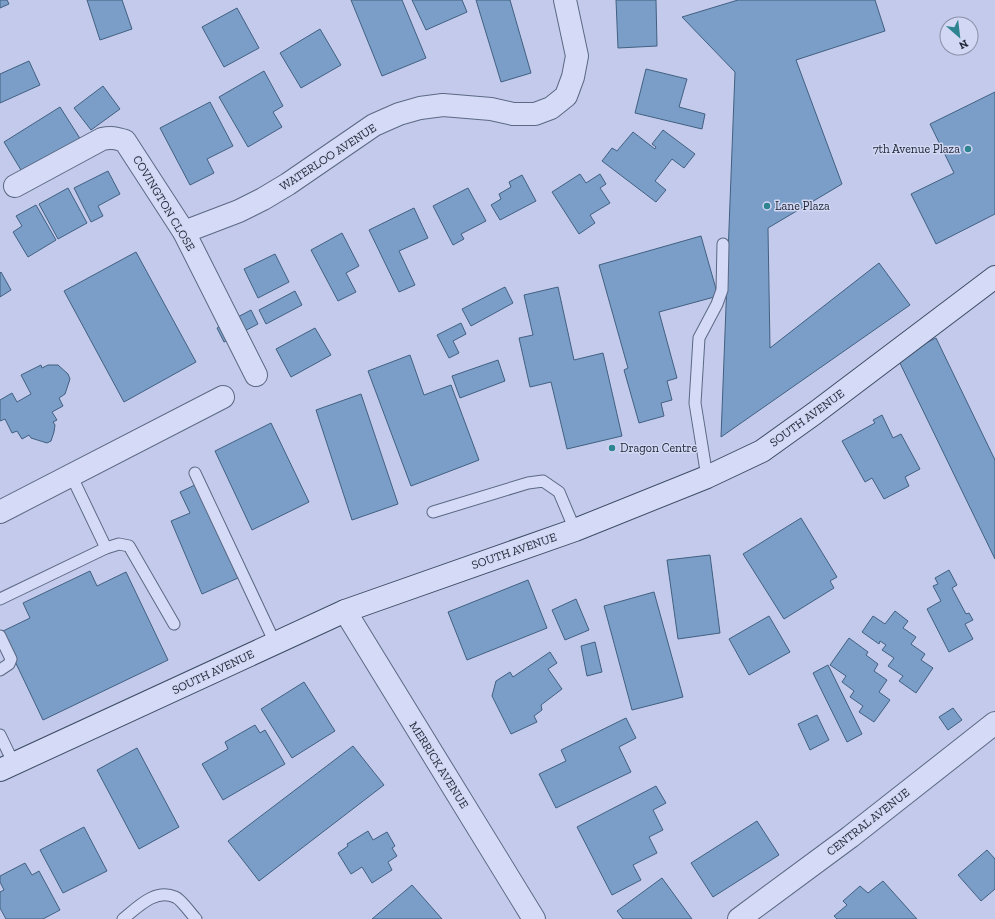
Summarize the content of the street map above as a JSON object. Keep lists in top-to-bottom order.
{
  "streets": {
    "street": [
      "WATERLOO AVENUE",
      "COVINGTON CLOSE",
      "SOUTH AVENUE",
      "MERRICK AVENUE",
      "CENTRAL AVENUE"
    ]
  },
  "crossings": [
    ["WATERLOO AVENUE", "COVINGTON CLOSE"],
    ["SOUTH AVENUE", "MERRICK AVENUE"]
  ],
  "places": ["7th Avenue Plaza", "Lane Plaza", "Dragon Centre"],
  "north": "bottom right"
}
